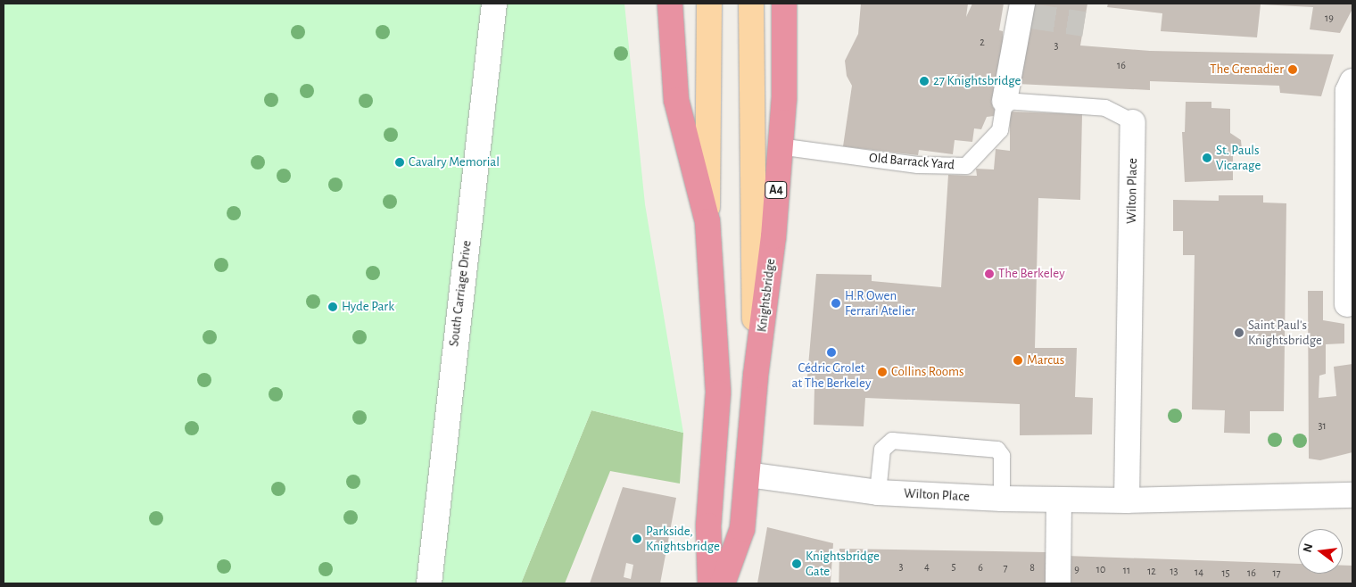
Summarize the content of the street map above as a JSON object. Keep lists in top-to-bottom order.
{
  "streets": {
    "highway": ["A4", "Knightsbridge"],
    "street": ["Wilton Place", "South Carriage Drive"],
    "lane": ["Old Barrack Yard"]
  },
  "crossings": [
    ["Old Barrack Yard", "Knightsbridge"],
    ["A4", "Knightsbridge"],
    ["Wilton Place", "Knightsbridge"]
  ],
  "places": [
    "The Grenadier",
    "27 Knightsbridge",
    "St. Pauls Vicarage",
    "Cavalry Memorial",
    "The Berkeley",
    "H.R Owen Ferrari Atelier",
    "Hyde Park",
    "Saint Paul's Knightsbridge",
    "Cédric Grolet at The Berkeley",
    "Marcus",
    "Collins Rooms",
    "Parkside, Knightsbridge",
    "Knightsbridge Gate"
  ],
  "house_numbers": [
    "19",
    "2",
    "3",
    "16",
    "31",
    "3",
    "4",
    "5",
    "6",
    "7",
    "8",
    "9",
    "10",
    "11",
    "12",
    "13",
    "14",
    "15",
    "16",
    "17"
  ],
  "north": "left"
}
